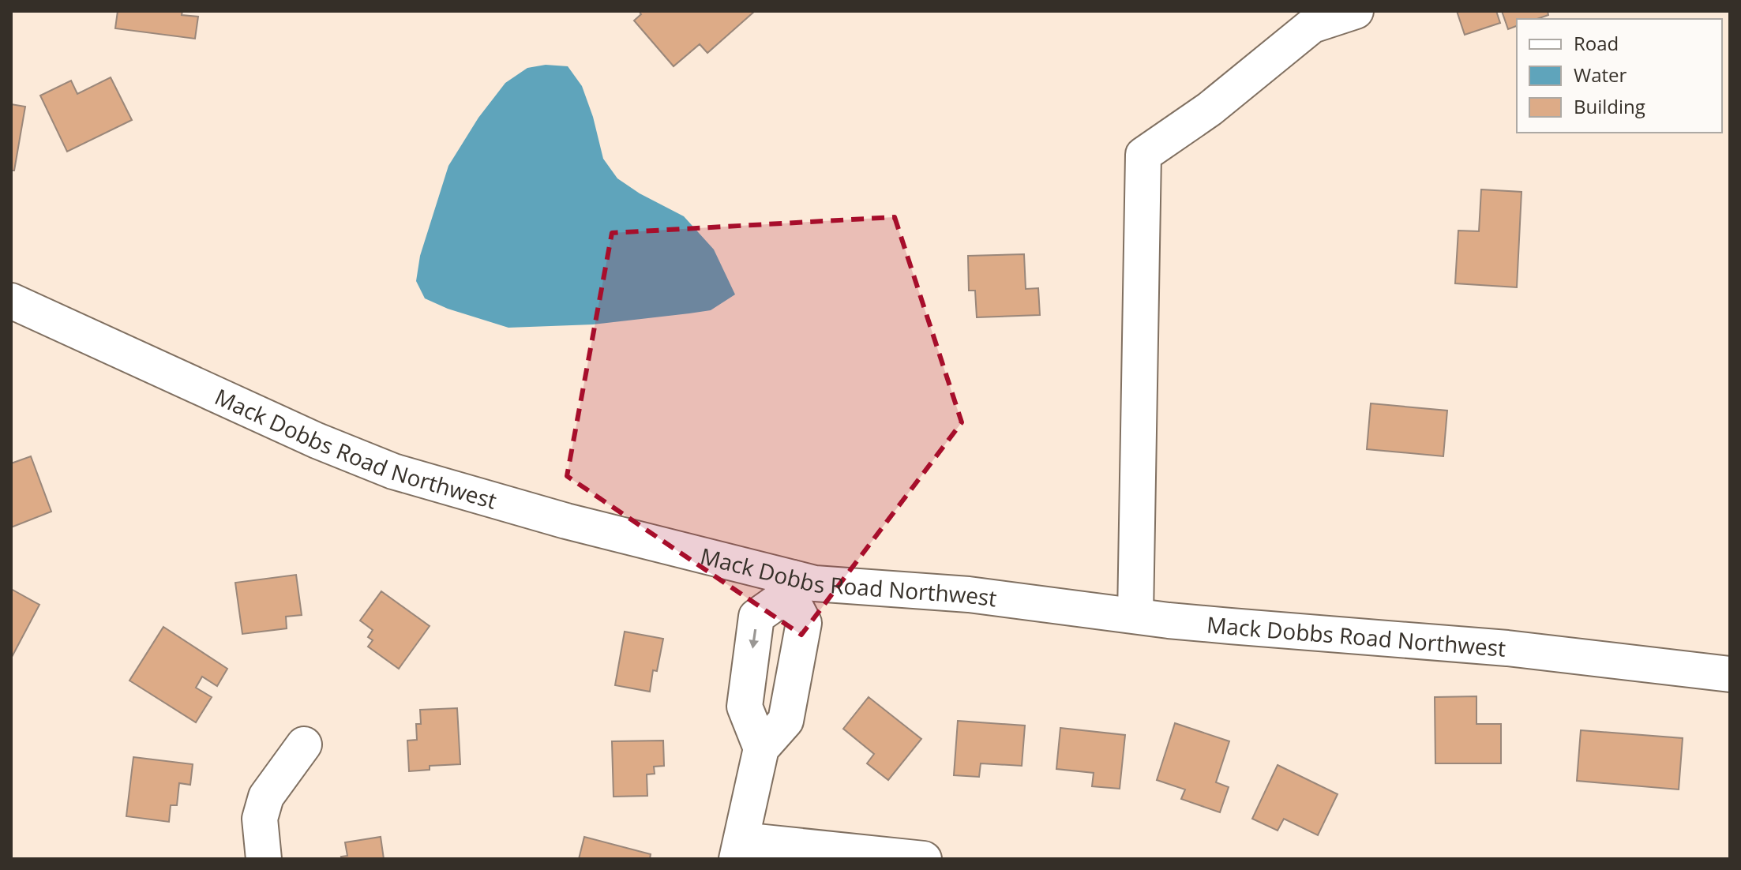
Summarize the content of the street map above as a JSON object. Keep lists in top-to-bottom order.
{
  "streets": {
    "street": ["Mack Dobbs Road Northwest"]
  },
  "legend": ["Road", "Water", "Building"]
}
